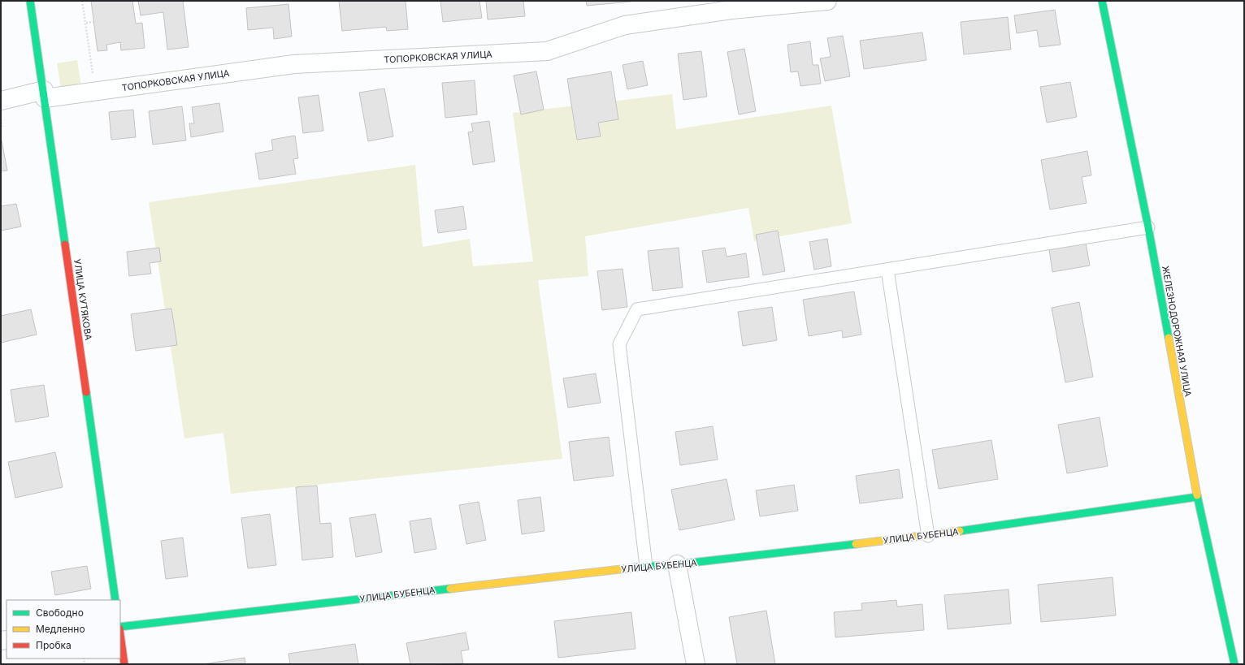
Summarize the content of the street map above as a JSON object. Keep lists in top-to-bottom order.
{
  "streets": {
    "street": [
      "ТОПОРКОВСКАЯ УЛИЦА",
      "УЛИЦА КУТЯКОВА",
      "ЖЕЛЕЗНОДОРОЖНАЯ УЛИЦА",
      "УЛИЦА БУБЕНЦА"
    ]
  },
  "crossings": [
    ["ТОПОРКОВСКАЯ УЛИЦА", "УЛИЦА КУТЯКОВА"],
    ["ЖЕЛЕЗНОДОРОЖНАЯ УЛИЦА", "УЛИЦА БУБЕНЦА"]
  ],
  "legend": ["Свободно", "Медленно", "Пробка"]
}
